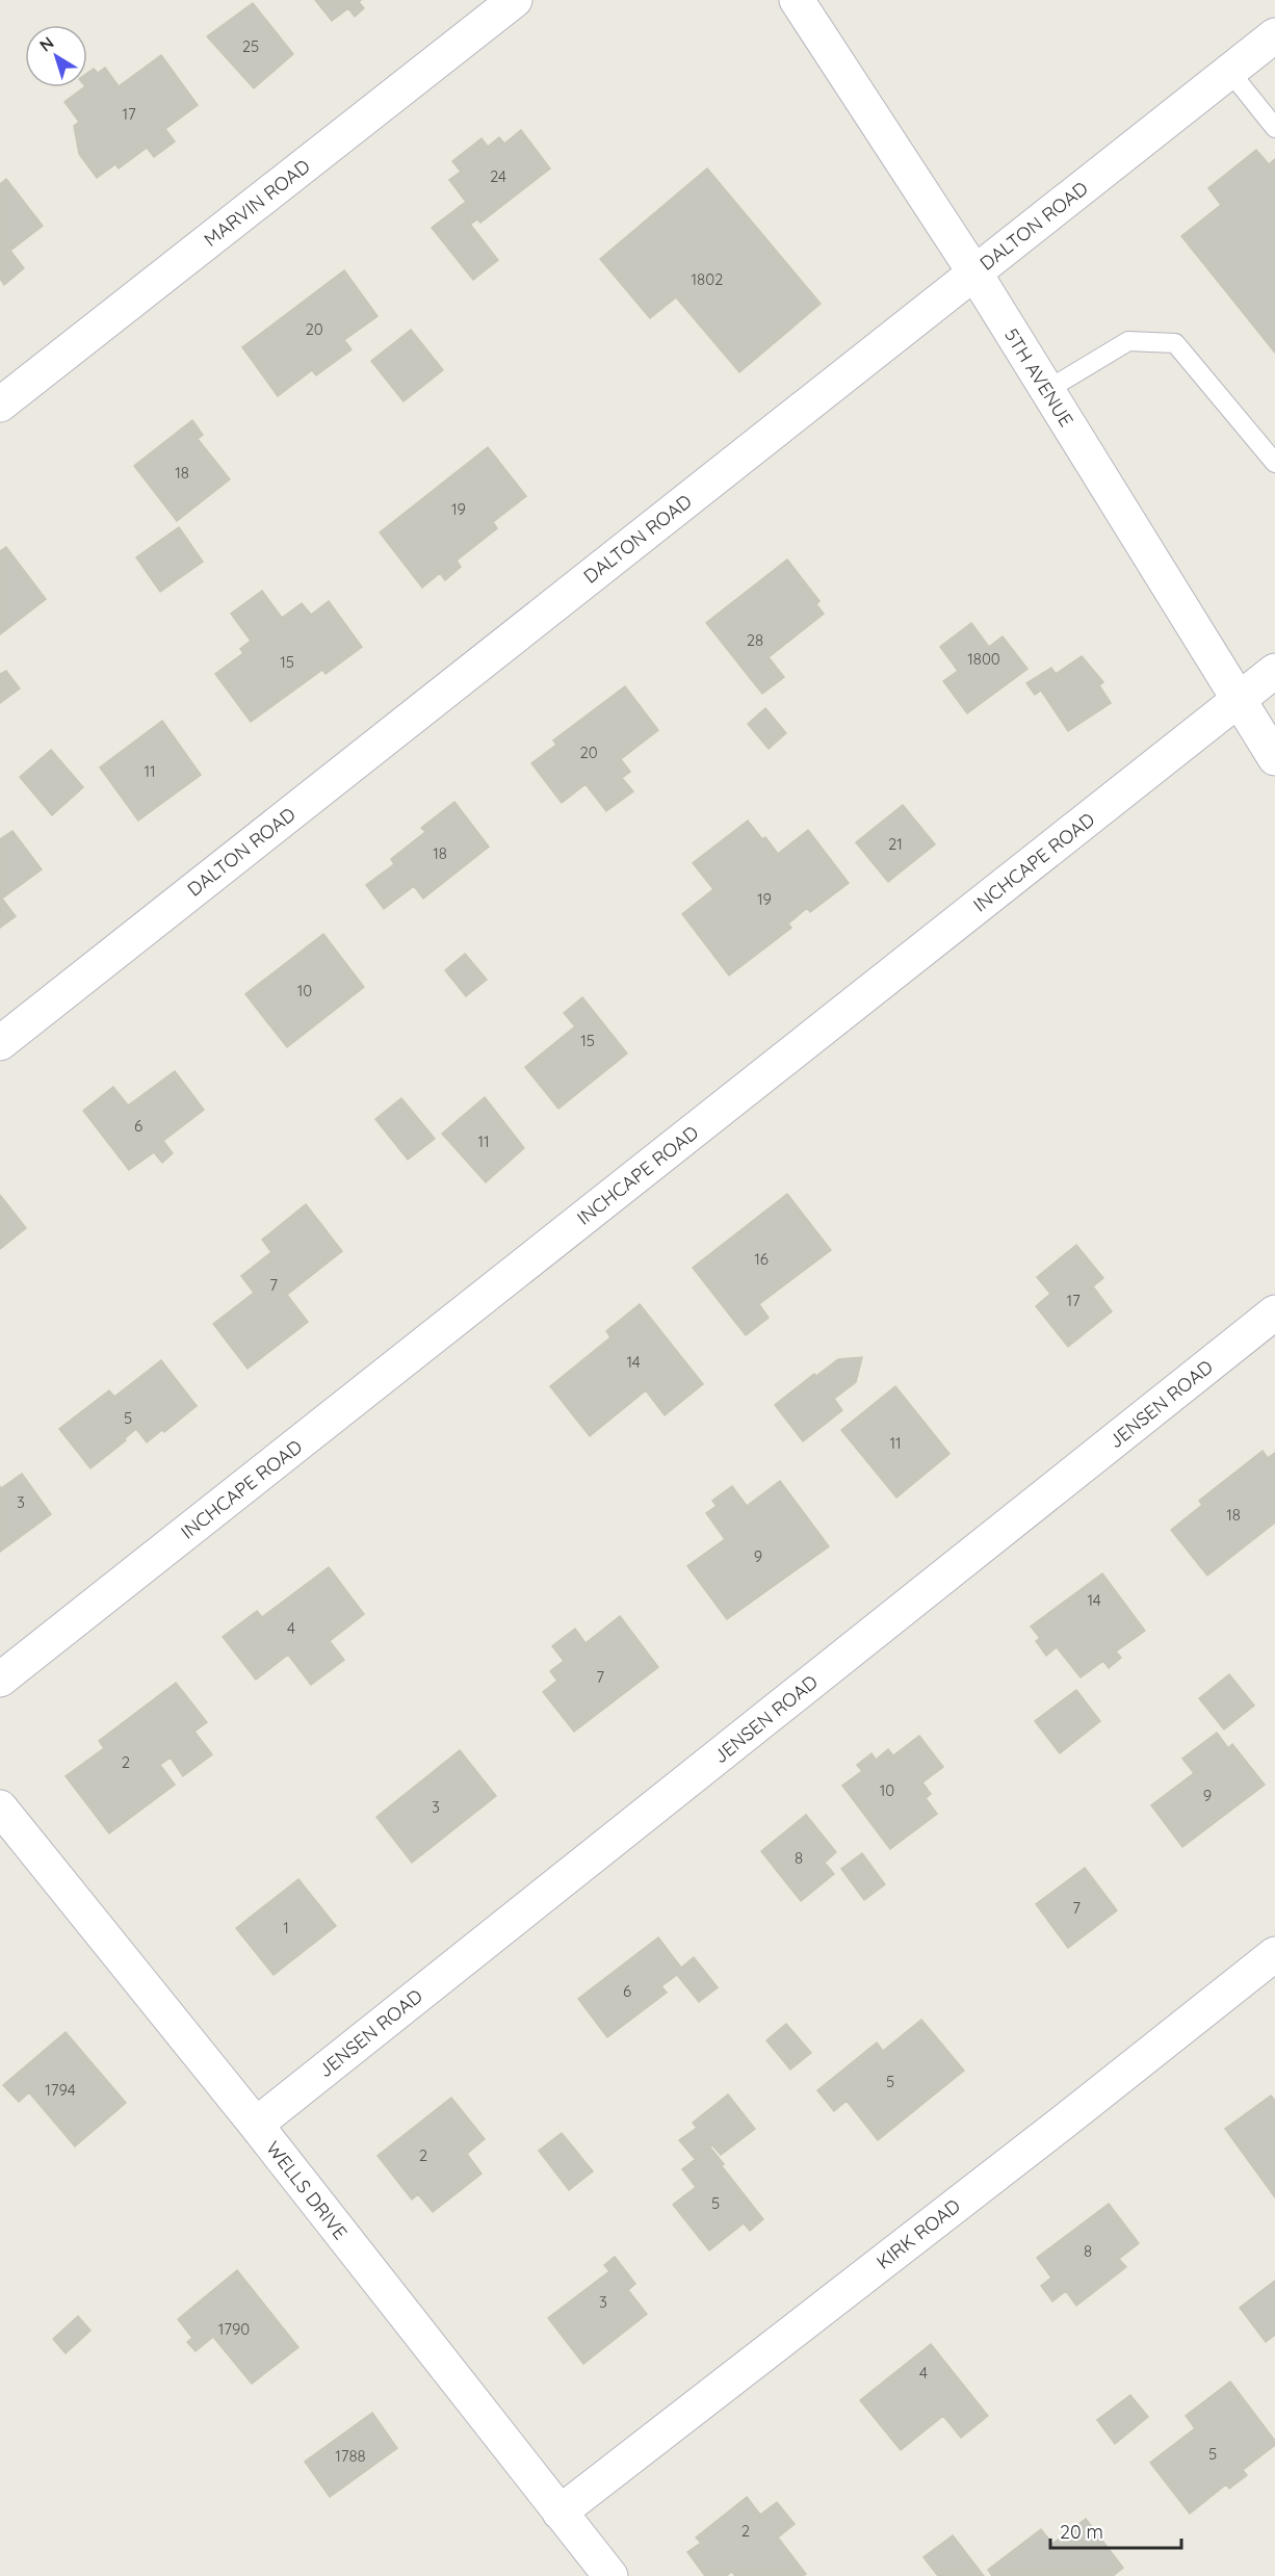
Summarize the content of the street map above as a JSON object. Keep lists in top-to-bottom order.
{
  "streets": {
    "street": [
      "MARVIN ROAD",
      "DALTON ROAD",
      "5TH AVENUE",
      "INCHCAPE ROAD",
      "JENSEN ROAD",
      "WELLS DRIVE",
      "KIRK ROAD"
    ]
  },
  "crossings": [
    ["DALTON ROAD", "5TH AVENUE"],
    ["5TH AVENUE", "INCHCAPE ROAD"],
    ["JENSEN ROAD", "WELLS DRIVE"],
    ["WELLS DRIVE", "KIRK ROAD"]
  ],
  "house_numbers": [
    "25",
    "17",
    "24",
    "1802",
    "20",
    "18",
    "19",
    "28",
    "1800",
    "15",
    "20",
    "11",
    "21",
    "18",
    "19",
    "10",
    "15",
    "6",
    "11",
    "16",
    "7",
    "17",
    "14",
    "5",
    "11",
    "3",
    "18",
    "9",
    "14",
    "4",
    "7",
    "2",
    "10",
    "9",
    "3",
    "8",
    "7",
    "1",
    "6",
    "5",
    "1794",
    "2",
    "5",
    "8",
    "3",
    "1790",
    "4",
    "5",
    "1788",
    "2"
  ],
  "scale_bar": "20 m",
  "north": "top left"
}
